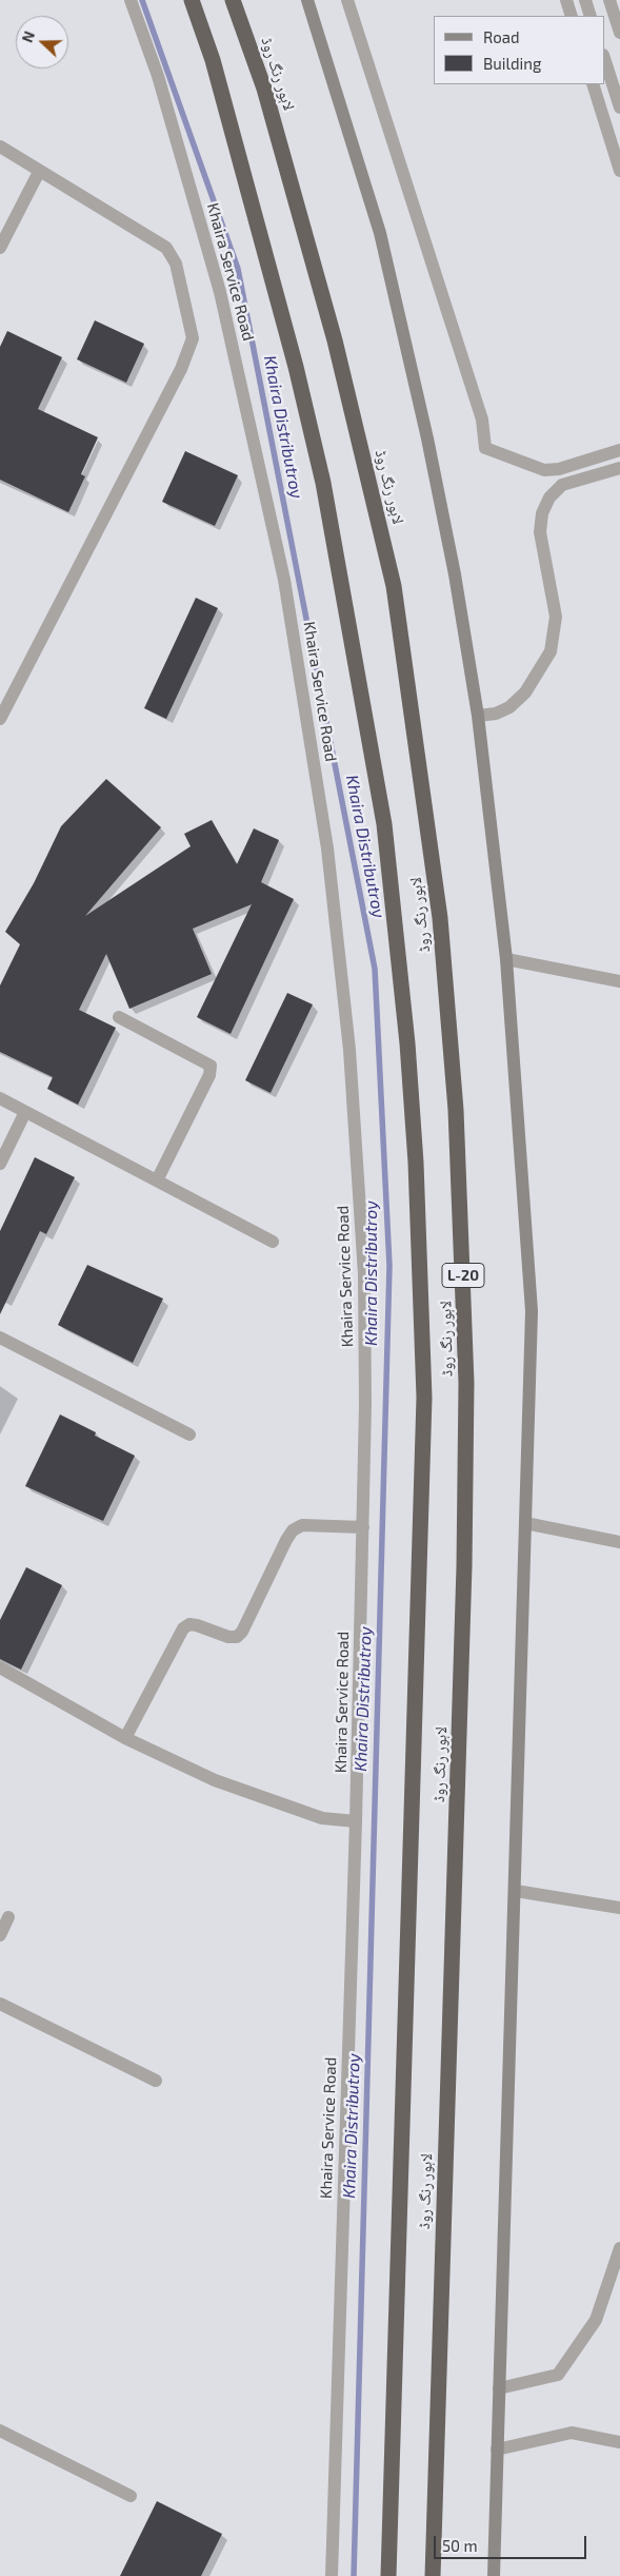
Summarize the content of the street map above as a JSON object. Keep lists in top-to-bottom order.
{
  "streets": {
    "highway": ["لاہور رنگ روڈ", "L-20"],
    "street": ["Khaira Service Road"]
  },
  "water": ["Khaira Distributroy"],
  "legend": ["Road", "Building"],
  "scale_bar": "50 m",
  "north": "left"
}
